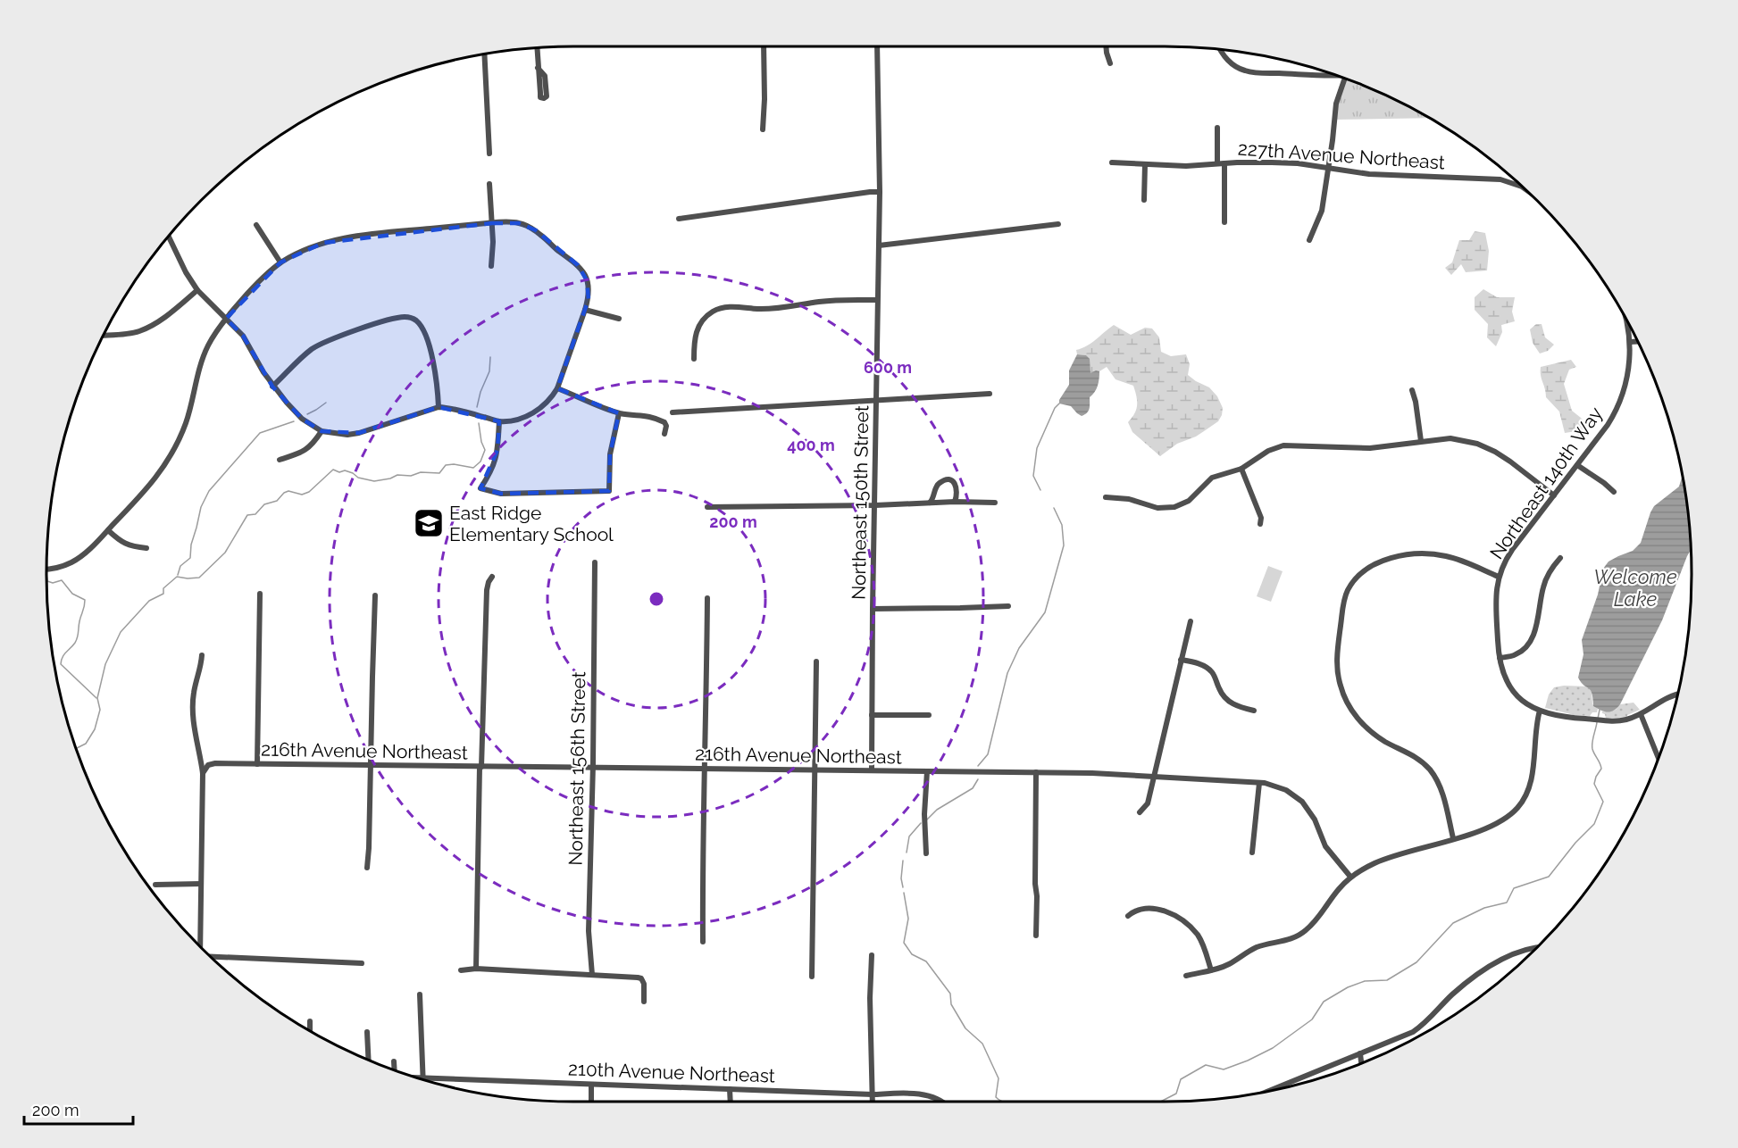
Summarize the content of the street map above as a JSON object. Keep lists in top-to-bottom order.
{
  "streets": {
    "street": [
      "227th Avenue Northeast",
      "Northeast 140th Way",
      "Northeast 150th Street",
      "216th Avenue Northeast",
      "Northeast 156th Street",
      "210th Avenue Northeast"
    ]
  },
  "crossings": [
    ["Northeast 150th Street", "216th Avenue Northeast"],
    ["216th Avenue Northeast", "Northeast 156th Street"]
  ],
  "water": ["Welcome Lake"],
  "places": {
    "school or university": ["East Ridge Elementary School"]
  },
  "scale_bar": "200 m",
  "rings": ["600 m", "400 m", "200 m"]
}
